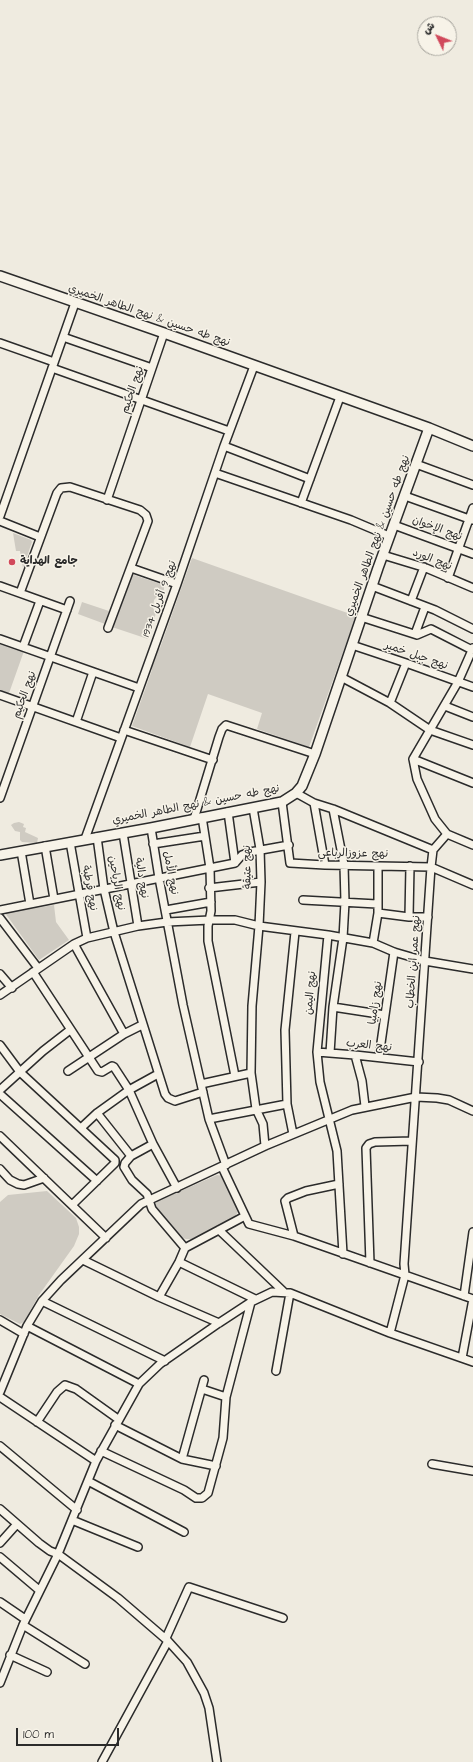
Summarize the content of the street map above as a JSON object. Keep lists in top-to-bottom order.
{
  "streets": {
    "street": [
      "نهج طه حسين & نهج الطاهر الخميري",
      "نهج الحكيم",
      "نهج الإخوان",
      "نهج الورد",
      "نهج 9 أفريل 1934",
      "نهج جبل خمير",
      "نهج عزوزالرباعي",
      "نهج عتيقة",
      "نهج الأمل",
      "نهج دالية",
      "نهج الرياحين",
      "نهج قرطبة",
      "نهج عمر ابن الخطاب",
      "نهج اليمن",
      "نهج زامبيا",
      "نهج العرب"
    ]
  },
  "crossings": [
    ["نهج طه حسين & نهج الطاهر الخميري", "نهج الحكيم"],
    ["نهج طه حسين & نهج الطاهر الخميري", "نهج الإخوان"],
    ["نهج طه حسين & نهج الطاهر الخميري", "نهج الورد"],
    ["نهج طه حسين & نهج الطاهر الخميري", "نهج 9 أفريل 1934"],
    ["نهج طه حسين & نهج الطاهر الخميري", "نهج جبل خمير"],
    ["نهج طه حسين & نهج الطاهر الخميري", "نهج عزوزالرباعي"],
    ["نهج طه حسين & نهج الطاهر الخميري", "نهج عتيقة"],
    ["نهج طه حسين & نهج الطاهر الخميري", "نهج الأمل"],
    ["نهج طه حسين & نهج الطاهر الخميري", "نهج دالية"],
    ["نهج طه حسين & نهج الطاهر الخميري", "نهج الرياحين"],
    ["نهج طه حسين & نهج الطاهر الخميري", "نهج قرطبة"],
    ["نهج عزوزالرباعي", "نهج عمر ابن الخطاب"],
    ["نهج الأمل", "نهج الرياحين"],
    ["نهج عمر ابن الخطاب", "نهج العرب"],
    ["نهج اليمن", "نهج العرب"],
    ["نهج زامبيا", "نهج العرب"]
  ],
  "places": ["جامع الهداية"],
  "scale_bar": "100 m",
  "north": "top left"
}
